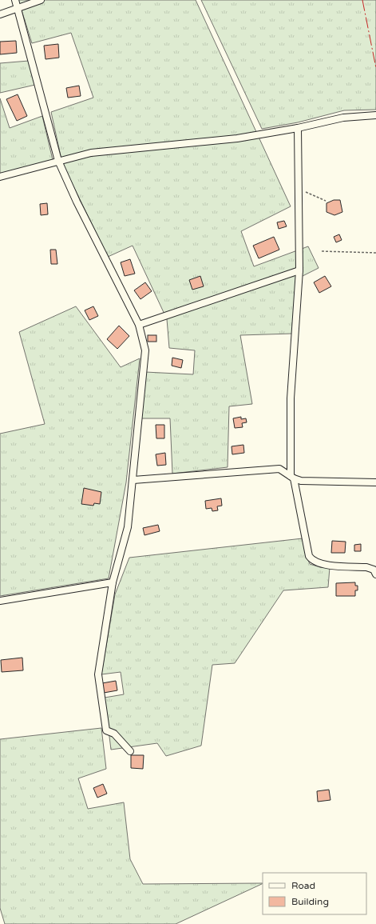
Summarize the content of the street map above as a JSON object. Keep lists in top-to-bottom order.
{
  "legend": ["Road", "Building"]
}
